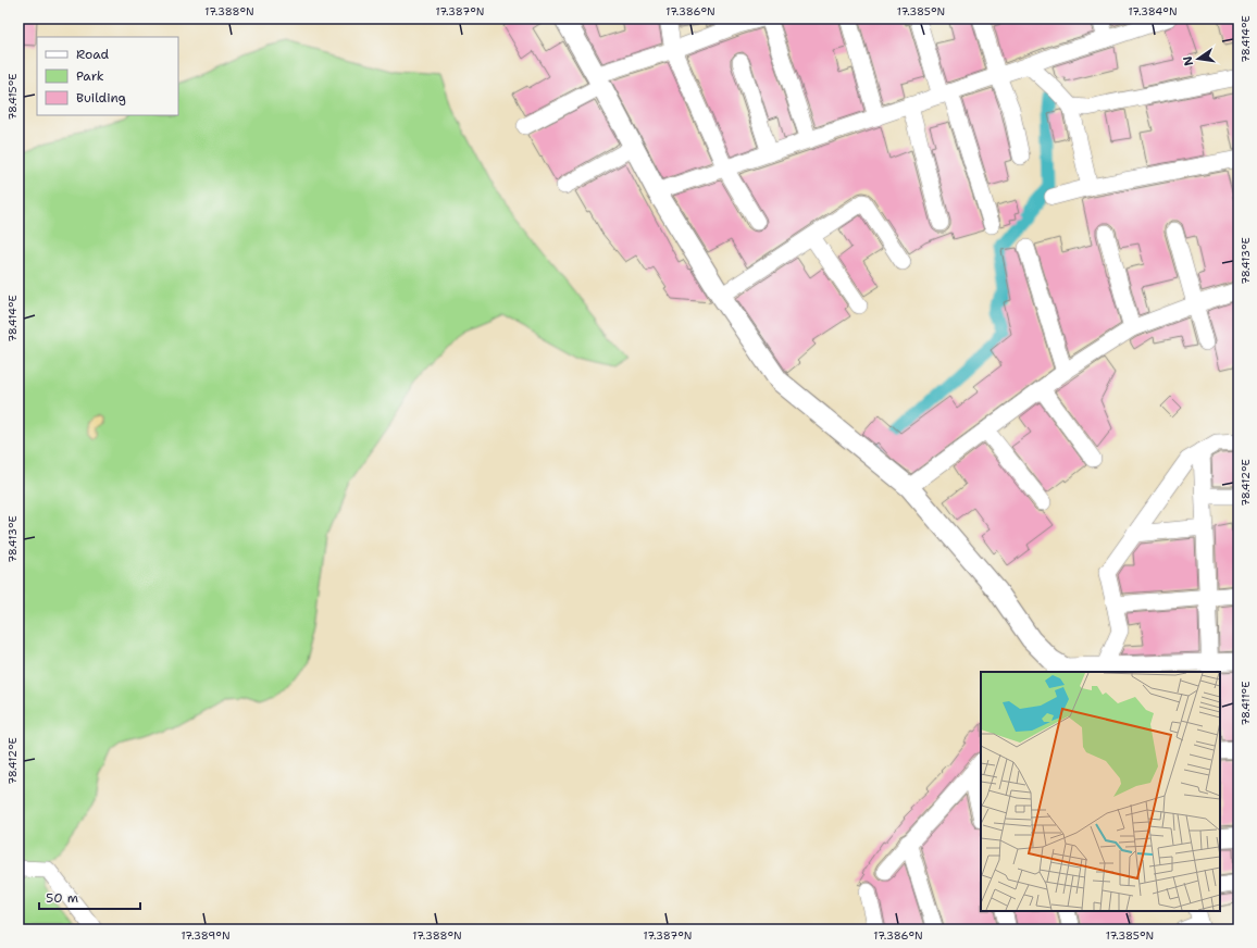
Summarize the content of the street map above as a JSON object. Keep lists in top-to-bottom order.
{
  "legend": ["Road", "Park", "Building"],
  "scale_bar": "50 m",
  "north": "left",
  "coordinates": [
    "17.388°N",
    "17.387°N",
    "17.386°N",
    "17.385°N",
    "17.384°N",
    "78.414°E",
    "78.415°E",
    "78.413°E",
    "78.412°E",
    "78.411°E",
    "17.389°N"
  ]
}
